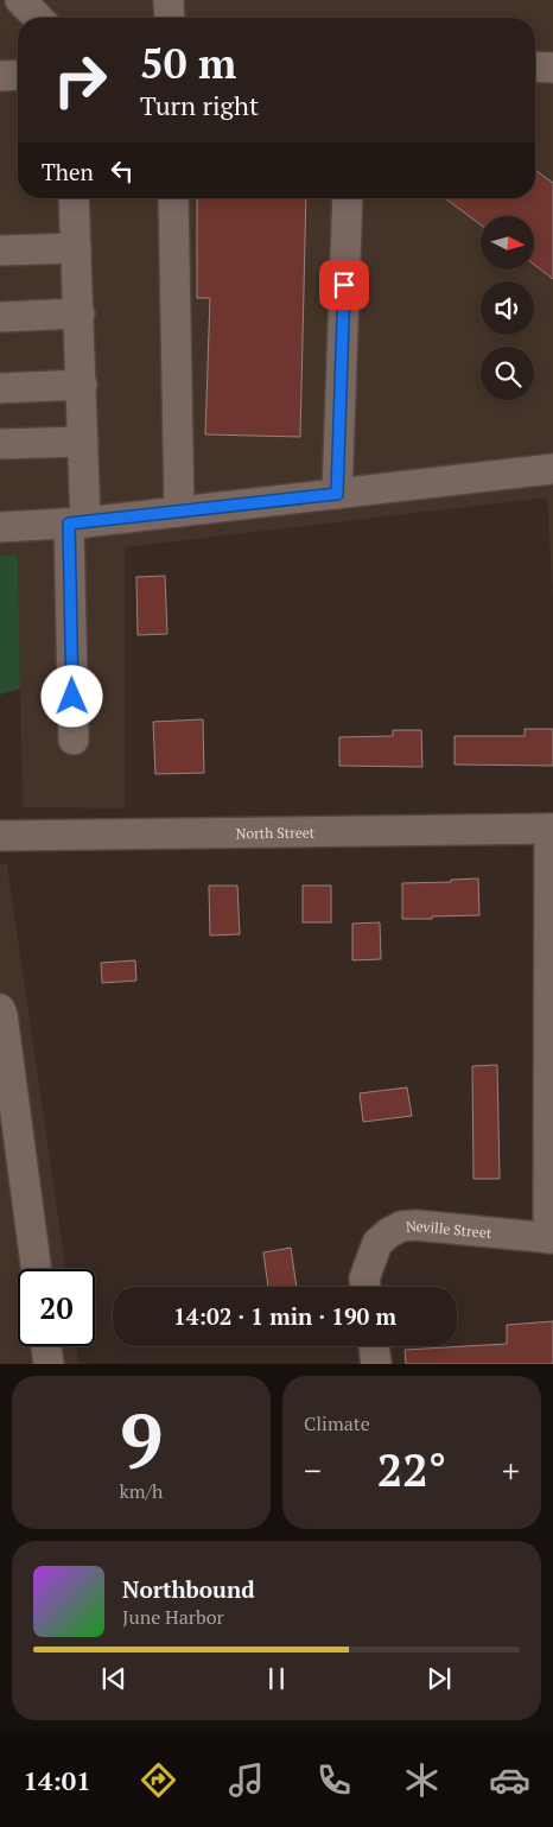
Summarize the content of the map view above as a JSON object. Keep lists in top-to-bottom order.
{
  "streets": {
    "street": ["North Street", "Neville Street"]
  },
  "north": "right",
  "page": {
    "turn": ["50 m", "Turn right"],
    "then": "Then",
    "limit": "20",
    "trip": "14:02 · 1 min · 190 m",
    "tile": [
      ["9", "km/h"],
      "Climate"
    ],
    "heat": ["−", "22°", "+"],
    "song": ["Northbound", "June Harbor"],
    "tabs": "14:01"
  }
}
